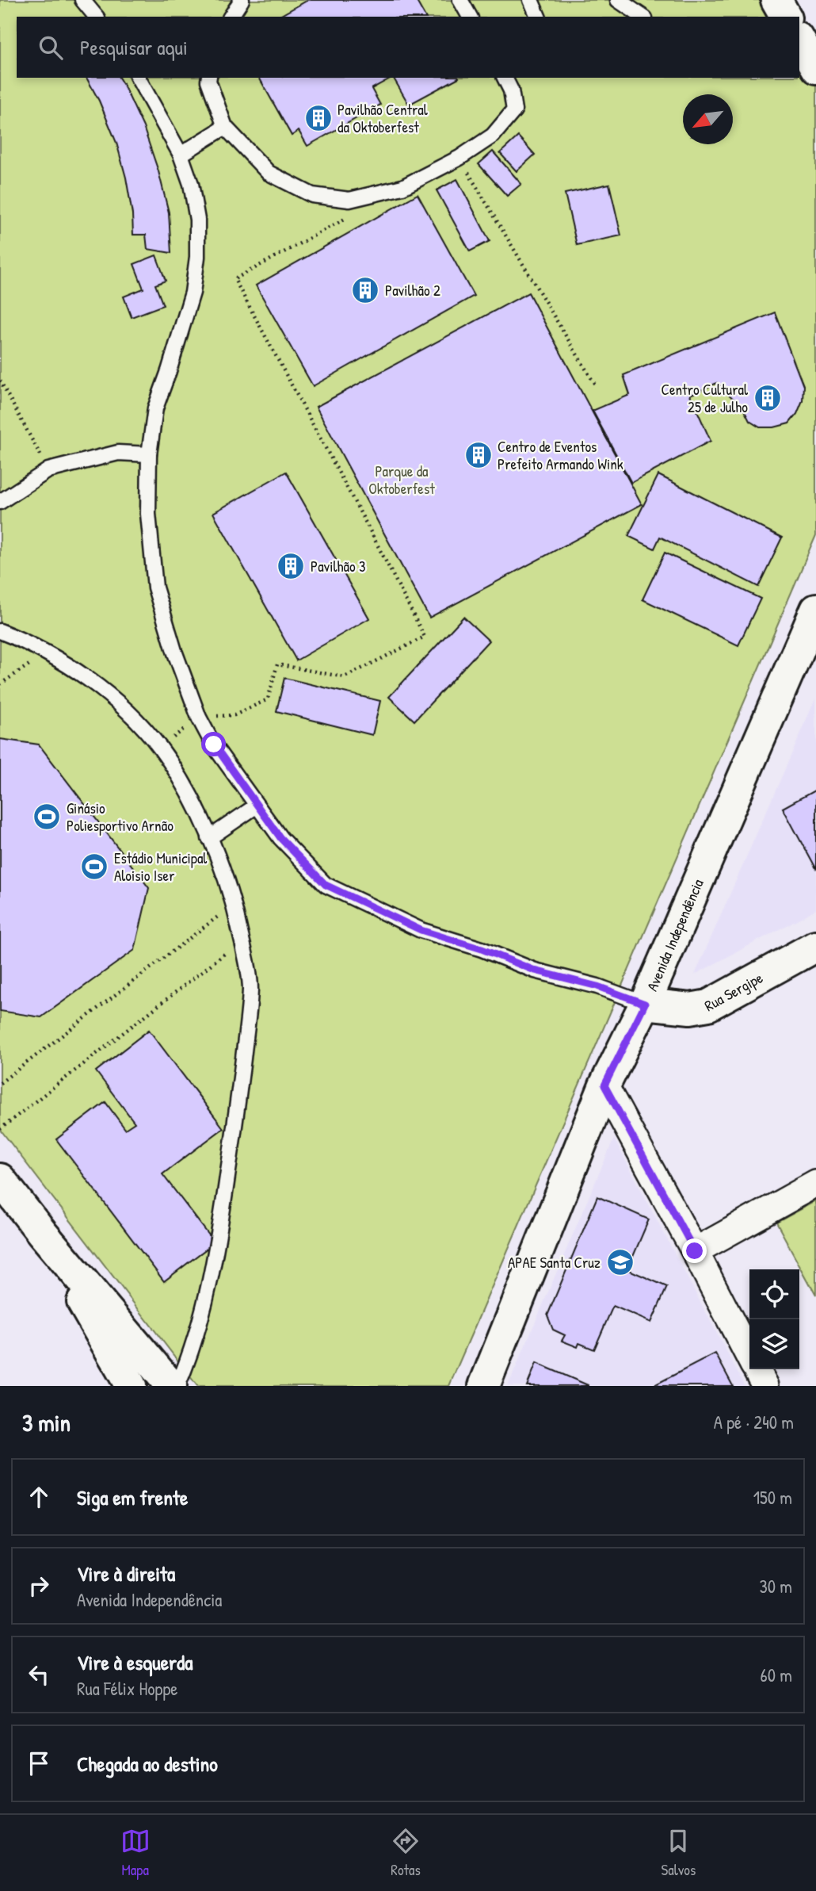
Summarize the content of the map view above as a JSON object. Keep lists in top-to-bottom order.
{
  "streets": {
    "main road": ["Avenida Independência", "Rua Sergipe"]
  },
  "crossings": [
    ["Avenida Independência", "Rua Sergipe"]
  ],
  "parks": ["Parque da Oktoberfest"],
  "places": {
    "building": [
      "Pavilhão Central da Oktoberfest",
      "Pavilhão 2",
      "Centro Cultural 25 de Julho",
      "Centro de Eventos Prefeito Armando Wink",
      "Pavilhão 3"
    ],
    "sports": ["Ginásio Poliesportivo Arnão", "Estádio Municipal Aloisio Iser"],
    "school or university": ["APAE Santa Cruz"]
  },
  "north": "bottom left",
  "page": {
    "search": "Pesquisar aqui",
    "heading": ["3 min", "A pé · 240 m"],
    "list": [
      ["Siga em frente", "150 m"],
      ["Vire à direita", "Avenida Independência", "30 m"],
      ["Vire à esquerda", "Rua Félix Hoppe", "60 m"],
      "Chegada ao destino"
    ],
    "nav": ["Mapa", "Rotas", "Salvos"]
  }
}
